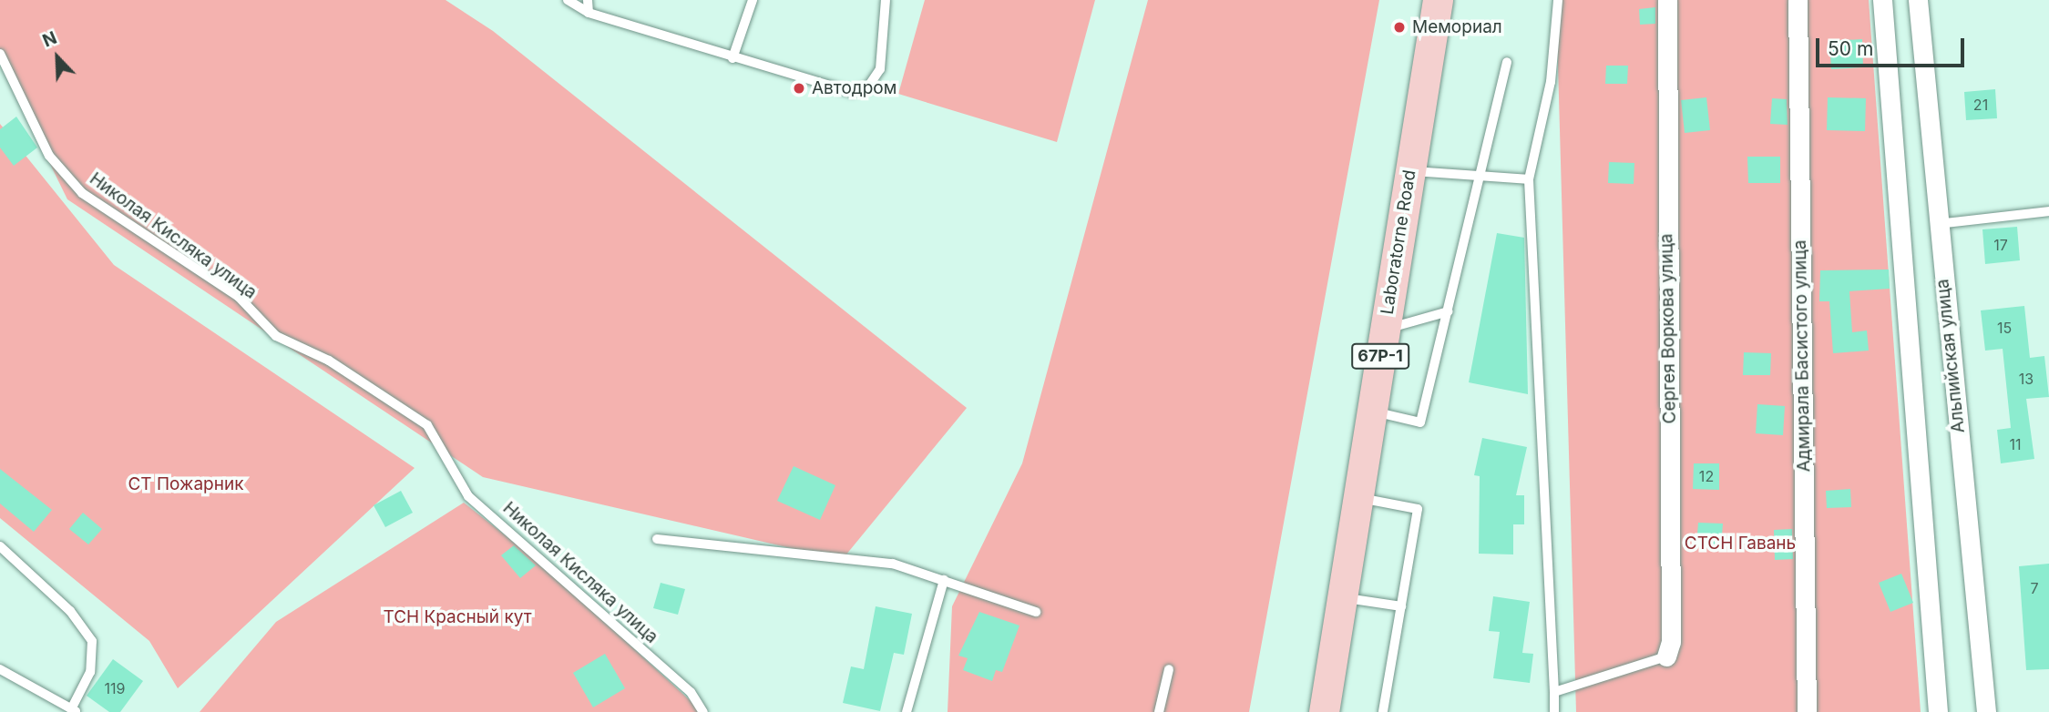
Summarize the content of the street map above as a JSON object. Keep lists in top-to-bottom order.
{
  "streets": {
    "main road": ["Laboratorne Road", "67Р-1"],
    "street": ["Сергея Воркова улица", "Адмирала Басистого улица", "Альпийская улица"],
    "lane": ["Николая Кисляка улица"]
  },
  "parks": ["СТ Пожарник", "СТСН Гавань", "ТСН Красный кут"],
  "places": ["Мемориал", "Автодром"],
  "house_numbers": [
    "21",
    "17",
    "15",
    "13",
    "11",
    "12",
    "7",
    "119"
  ],
  "scale_bar": "50 m",
  "north": "top left"
}
